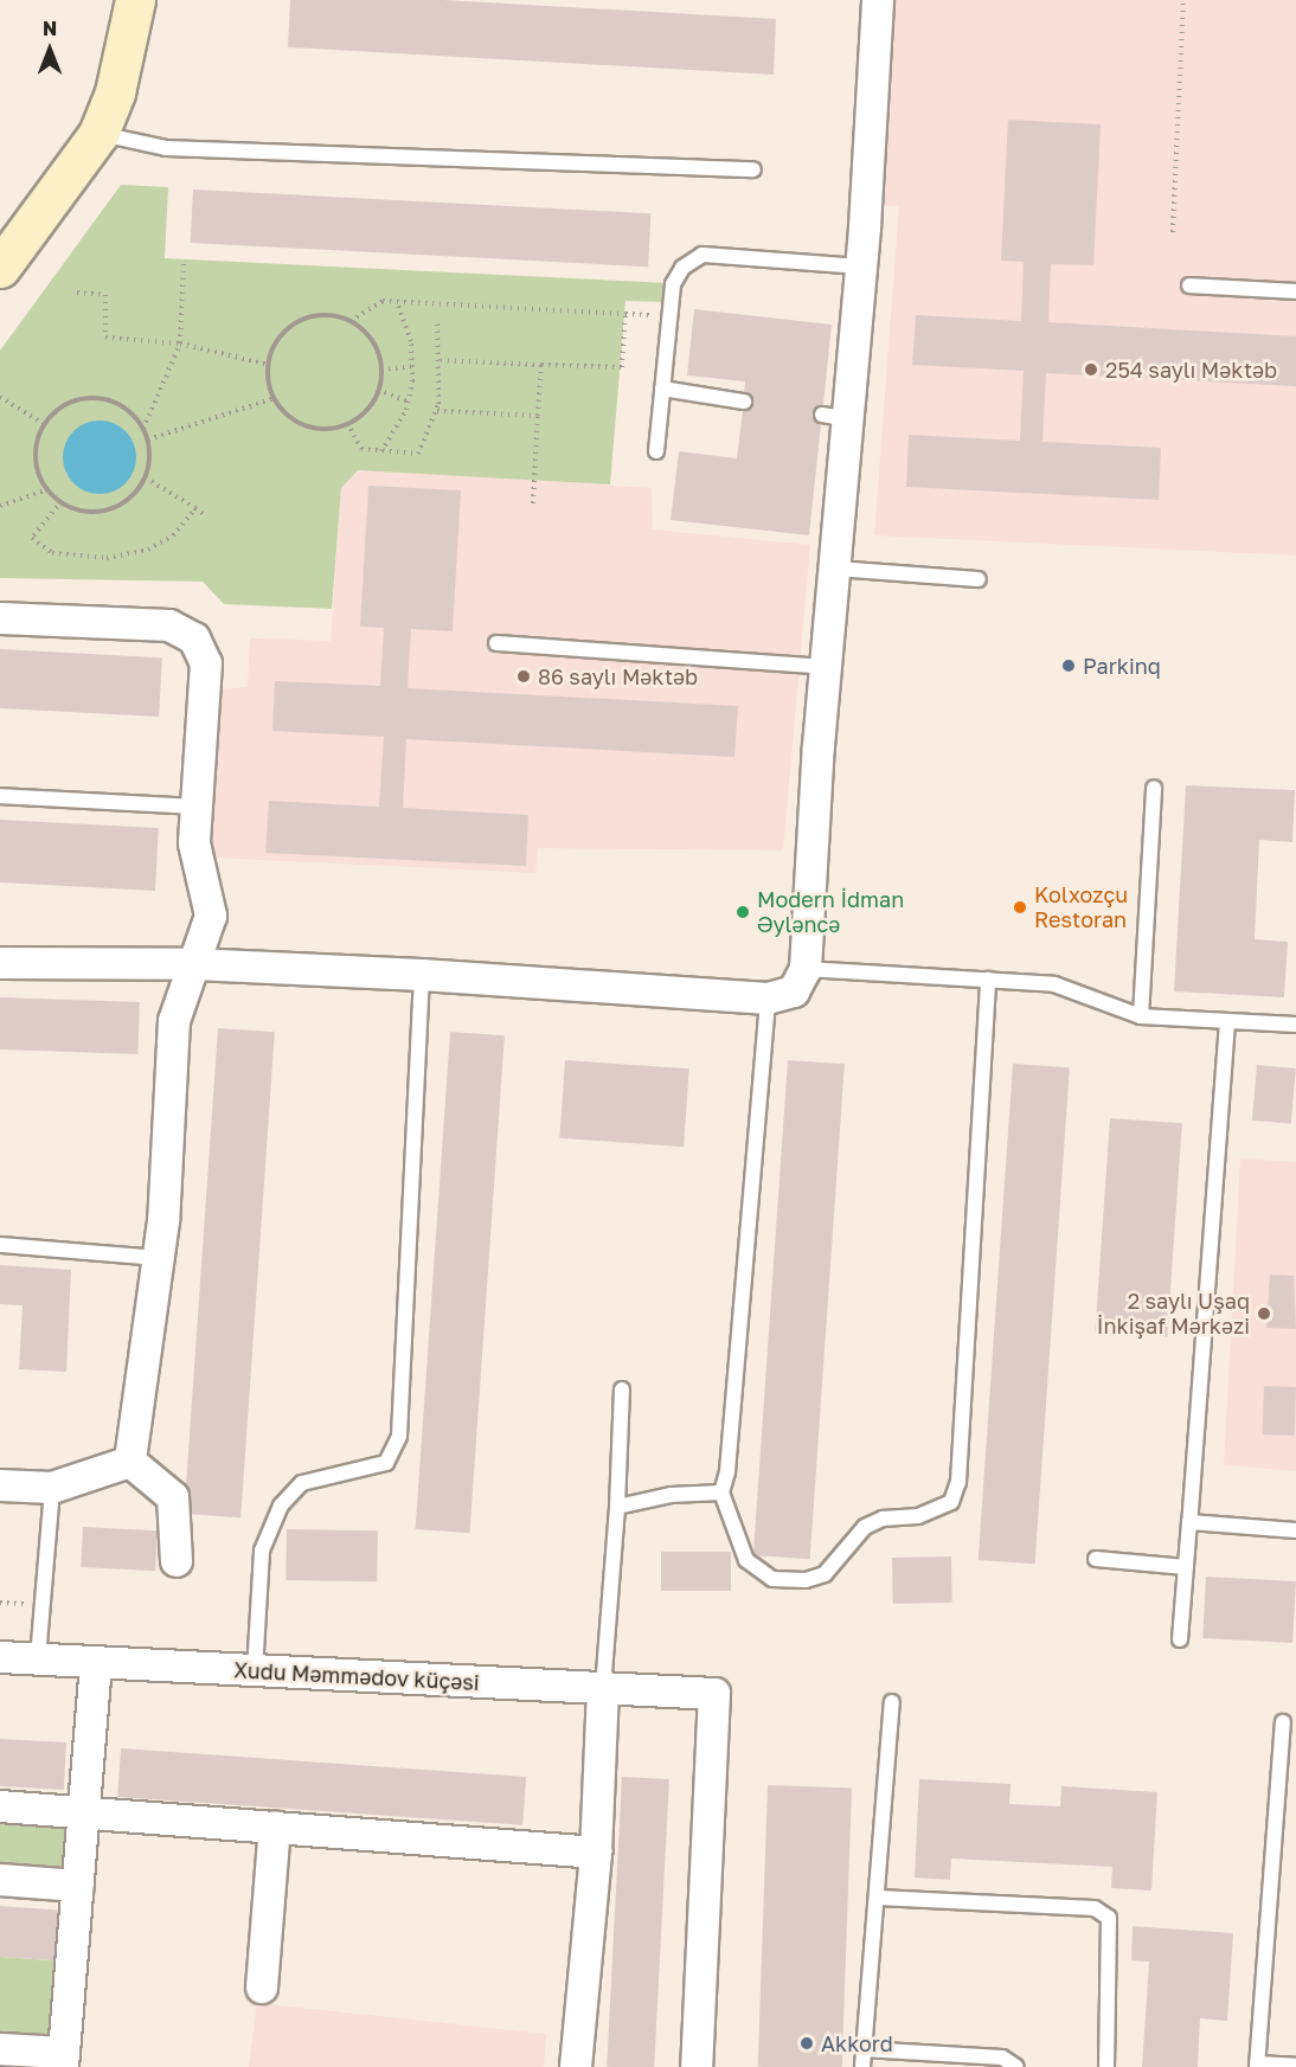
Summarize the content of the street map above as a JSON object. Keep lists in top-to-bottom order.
{
  "streets": {
    "street": ["Xudu Məmmədov küçəsi"]
  },
  "places": [
    "254 saylı Məktəb",
    "Parkinq",
    "86 saylı Məktəb",
    "Kolxozçu Restoran",
    "Modern İdman Əyləncə",
    "2 saylı Uşaq İnkişaf Mərkəzi",
    "Akkord"
  ],
  "north": "top"
}
